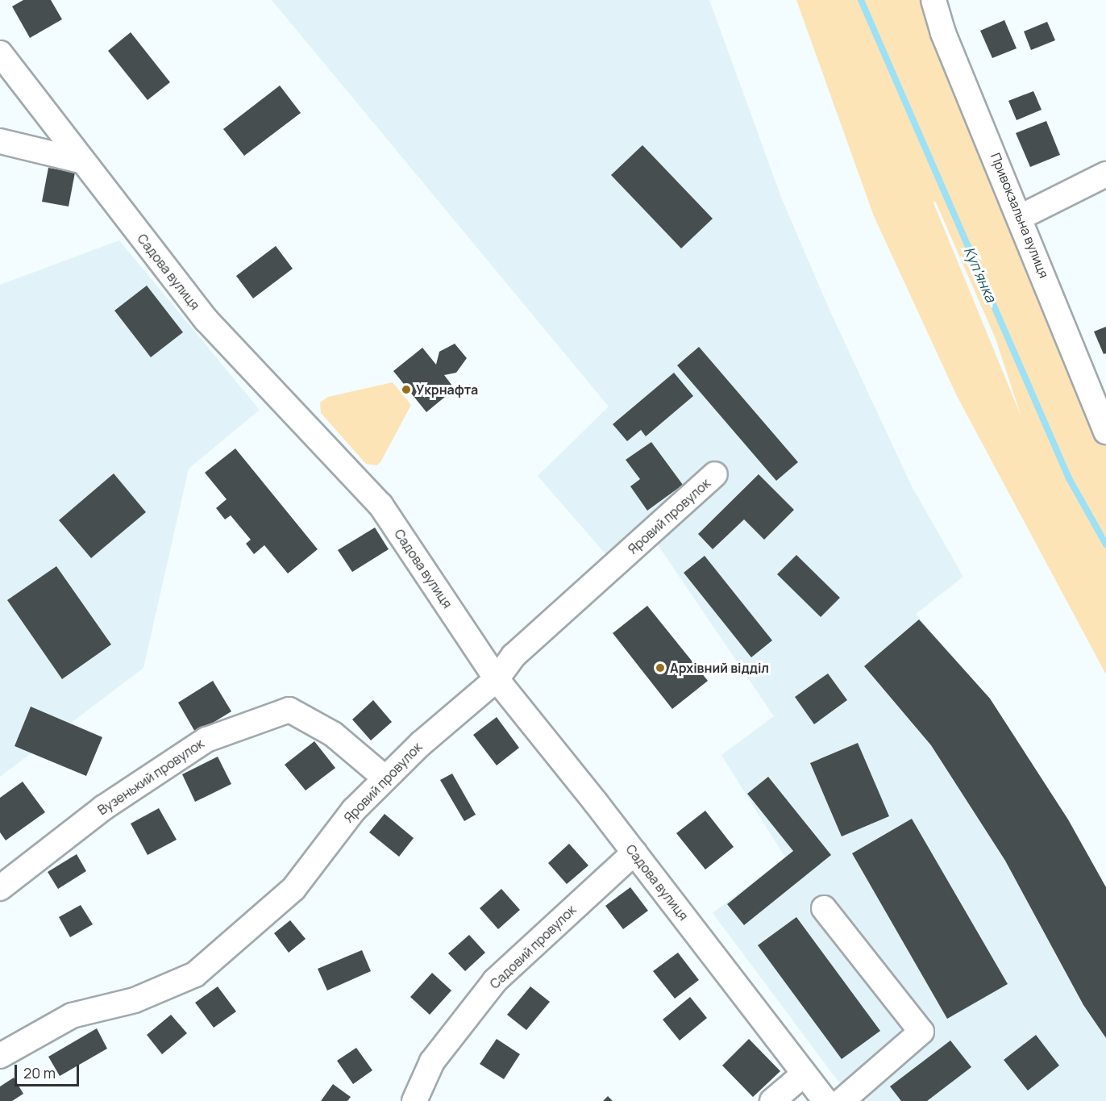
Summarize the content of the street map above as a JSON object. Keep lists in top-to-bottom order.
{
  "streets": {
    "street": [
      "Привокзальна вулиця",
      "Садова вулиця",
      "Яровий провулок",
      "Вузенький провулок",
      "Садовий провулок"
    ]
  },
  "crossings": [
    ["Садова вулиця", "Яровий провулок"],
    ["Садова вулиця", "Садовий провулок"],
    ["Яровий провулок", "Вузенький провулок"]
  ],
  "water": ["Куп'янка"],
  "places": ["Укрнафта", "Архівний відділ"],
  "scale_bar": "20 m"
}
